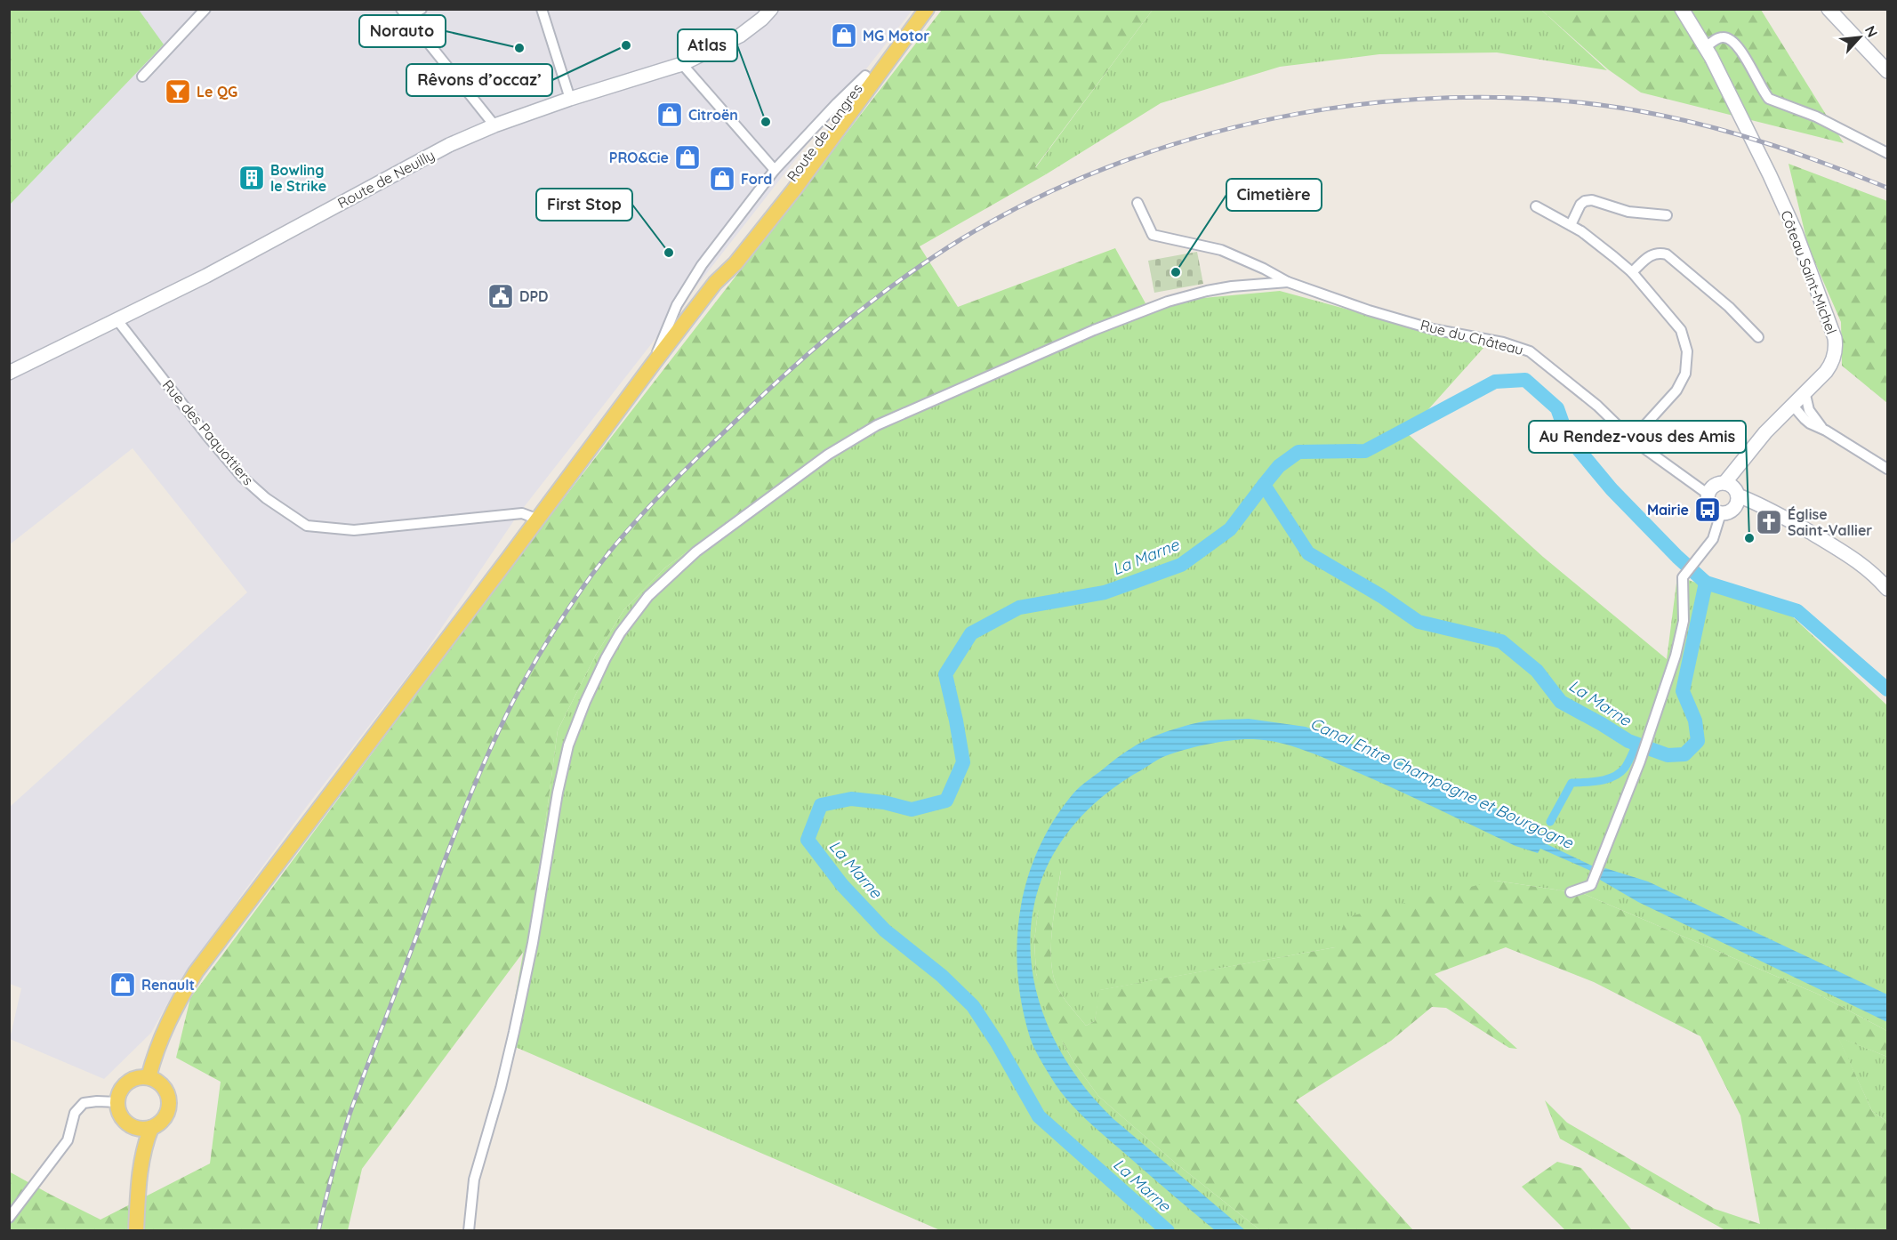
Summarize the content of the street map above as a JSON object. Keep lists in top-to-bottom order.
{
  "streets": {
    "main road": ["Route de Langres"],
    "street": [
      "Route de Neuilly",
      "Côteau Saint-Michel",
      "Rue du Château",
      "Rue des Paquottiers"
    ]
  },
  "crossings": [
    ["Route de Neuilly", "Rue des Paquottiers"],
    ["Côteau Saint-Michel", "Rue du Château"]
  ],
  "water": ["La Marne", "Canal Entre Champagne et Bourgogne"],
  "places": {
    "shop": [
      "MG Motor",
      "Citroën",
      "PRO&Cie",
      "Ford",
      "Renault"
    ],
    "other": [
      "Rêvons d’occaz’",
      "Norauto",
      "Atlas",
      "First Stop",
      "Cimetière",
      "Au Rendez-vous des Amis"
    ],
    "bar": ["Le QG"],
    "building": ["Bowling le Strike"],
    "public building": ["DPD"],
    "bus stop": ["Mairie"],
    "church": ["Église Saint-Vallier"]
  },
  "north": "top right"
}
